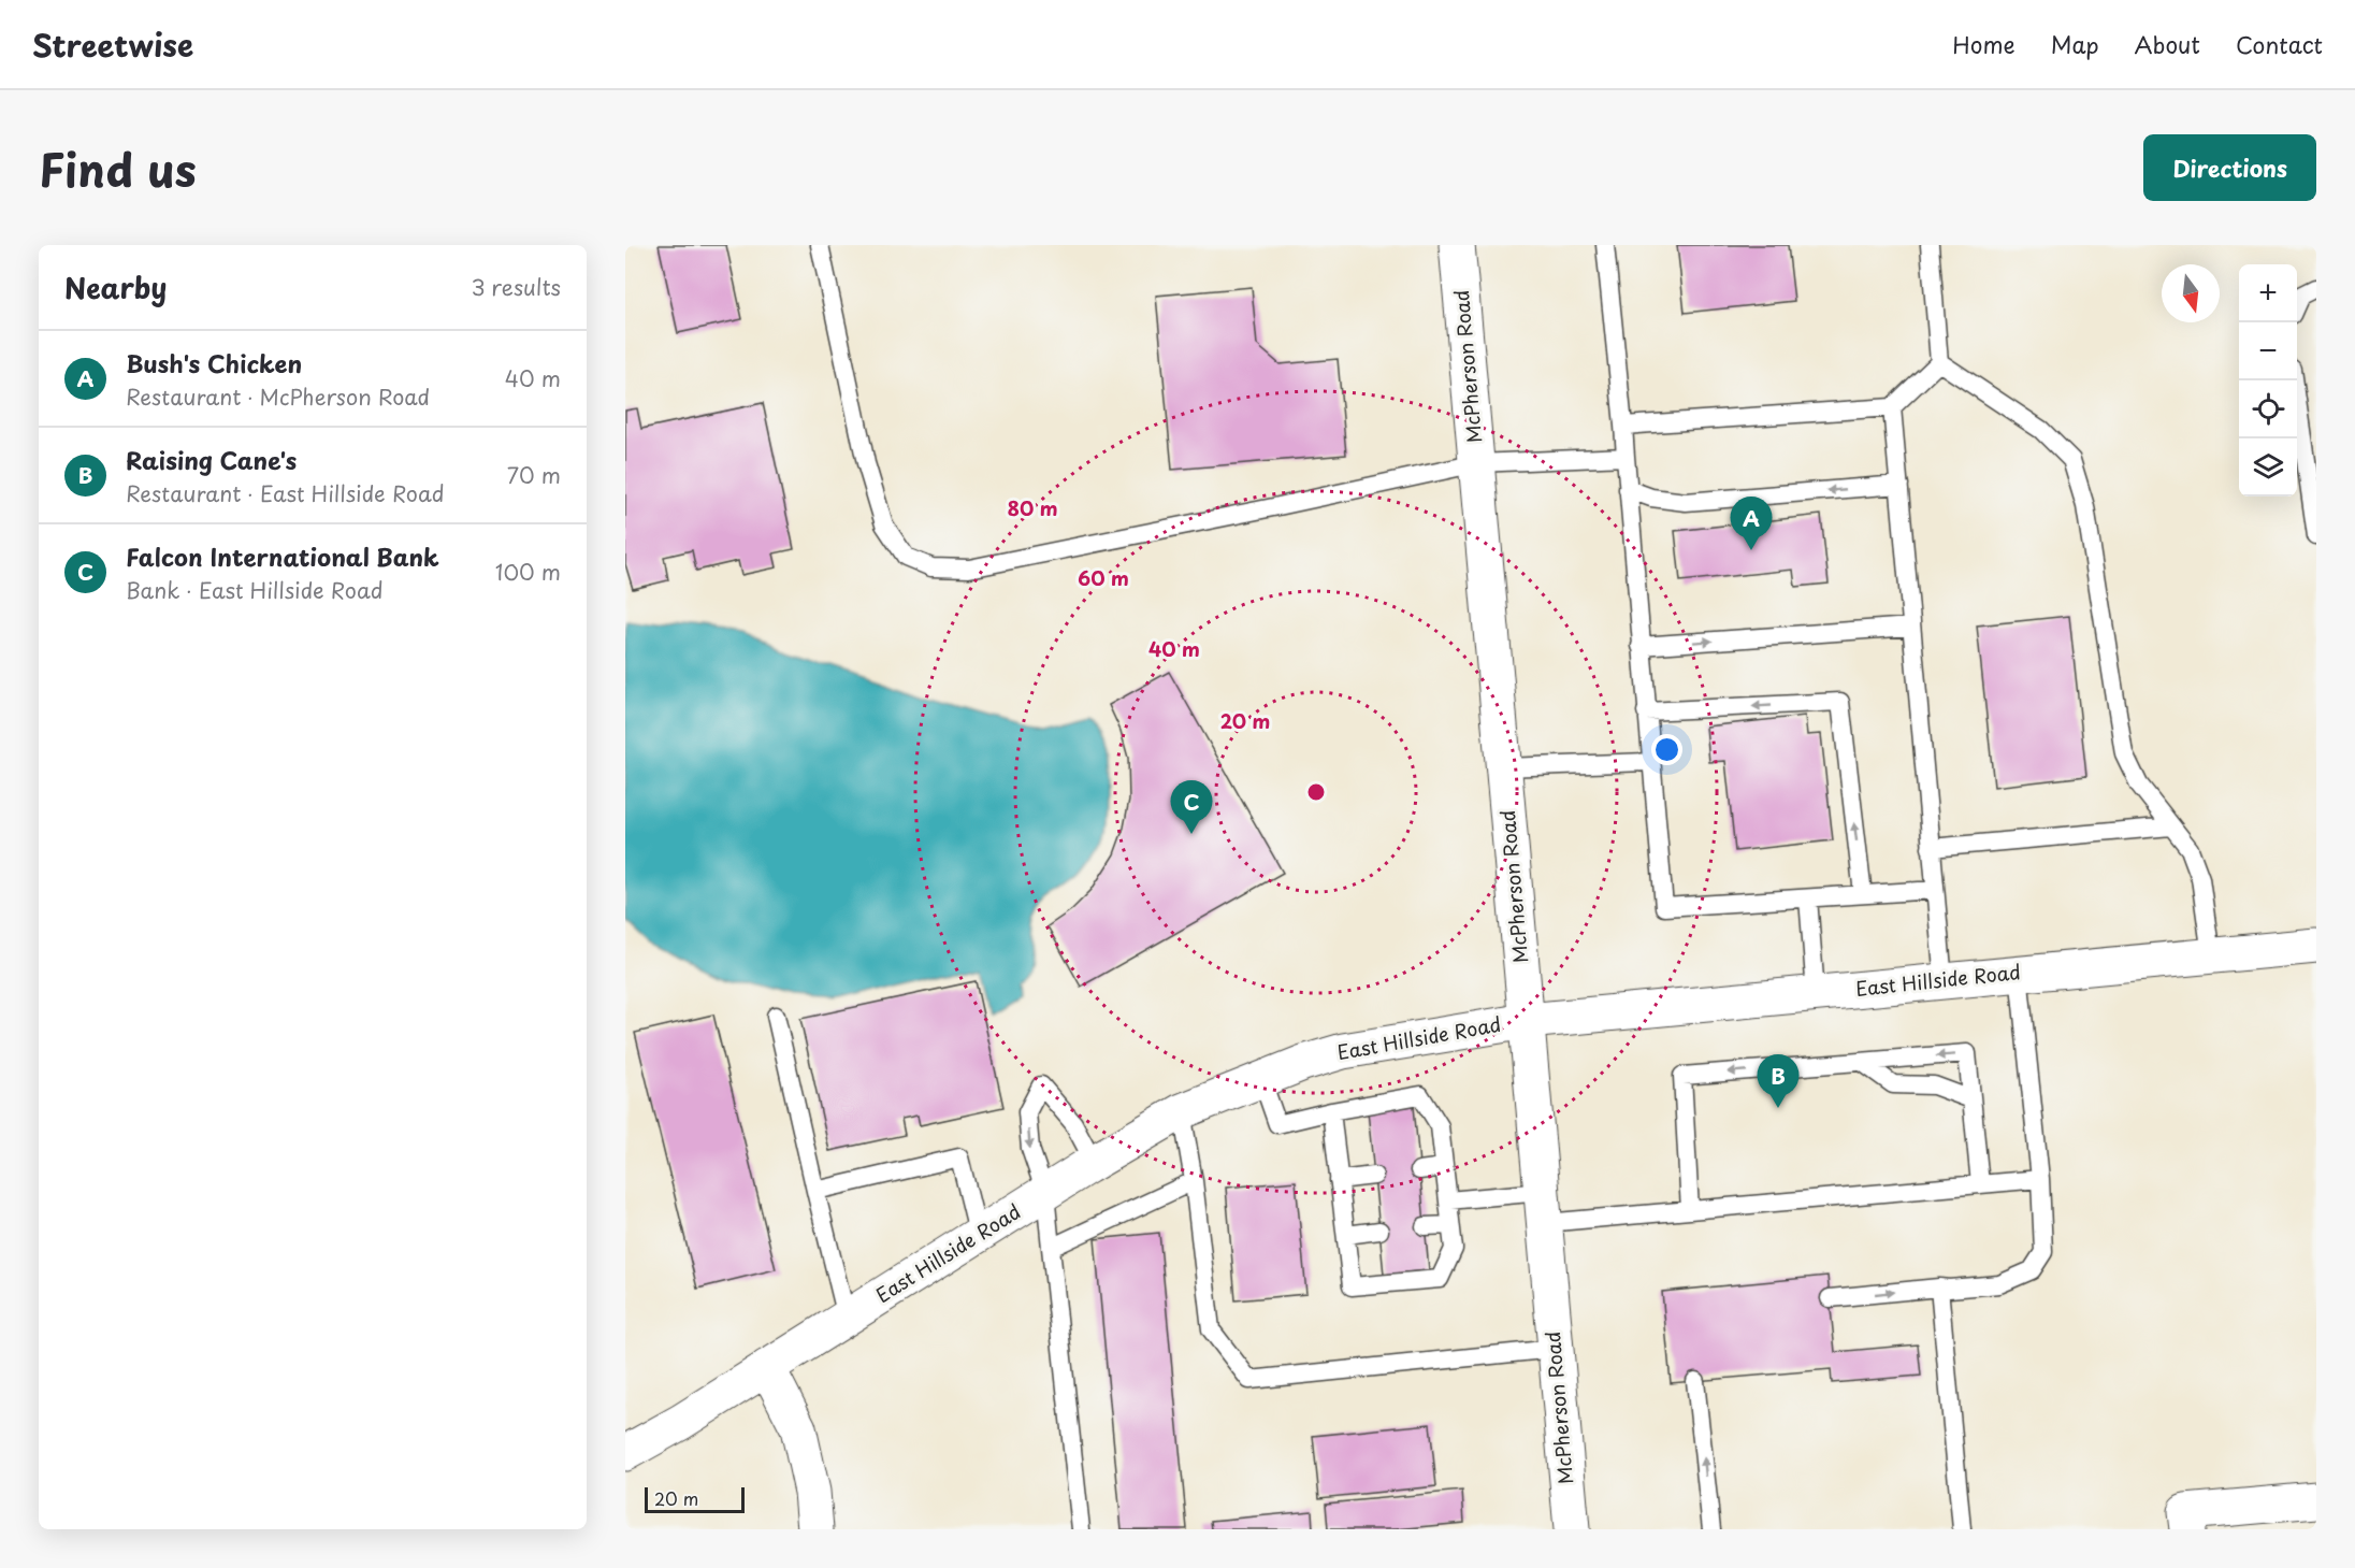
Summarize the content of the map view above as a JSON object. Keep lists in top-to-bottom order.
{
  "streets": {
    "street": ["McPherson Road", "East Hillside Road"]
  },
  "crossings": [
    ["McPherson Road", "East Hillside Road"]
  ],
  "scale_bar": "20 m",
  "north": "bottom",
  "page": {
    "header": "Streetwise",
    "nav": [
      "Home",
      "Map",
      "About",
      "Contact"
    ],
    "title": "Find us",
    "buttons": "Directions",
    "heading": ["Nearby", "3 results"],
    "map_buttons": ["+", "−"],
    "list": [
      {
        "mark": "A",
        "name": "Bush's Chicken",
        "note": "Restaurant · McPherson Road",
        "value": "40 m"
      },
      {
        "mark": "B",
        "name": "Raising Cane's",
        "note": "Restaurant · East Hillside Road",
        "value": "70 m"
      },
      {
        "mark": "C",
        "name": "Falcon International Bank",
        "note": "Bank · East Hillside Road",
        "value": "100 m"
      }
    ],
    "pins": ["A", "C", "B"],
    "scale": "20 m"
  },
  "rings": [
    "80 m",
    "60 m",
    "40 m",
    "20 m"
  ]
}
